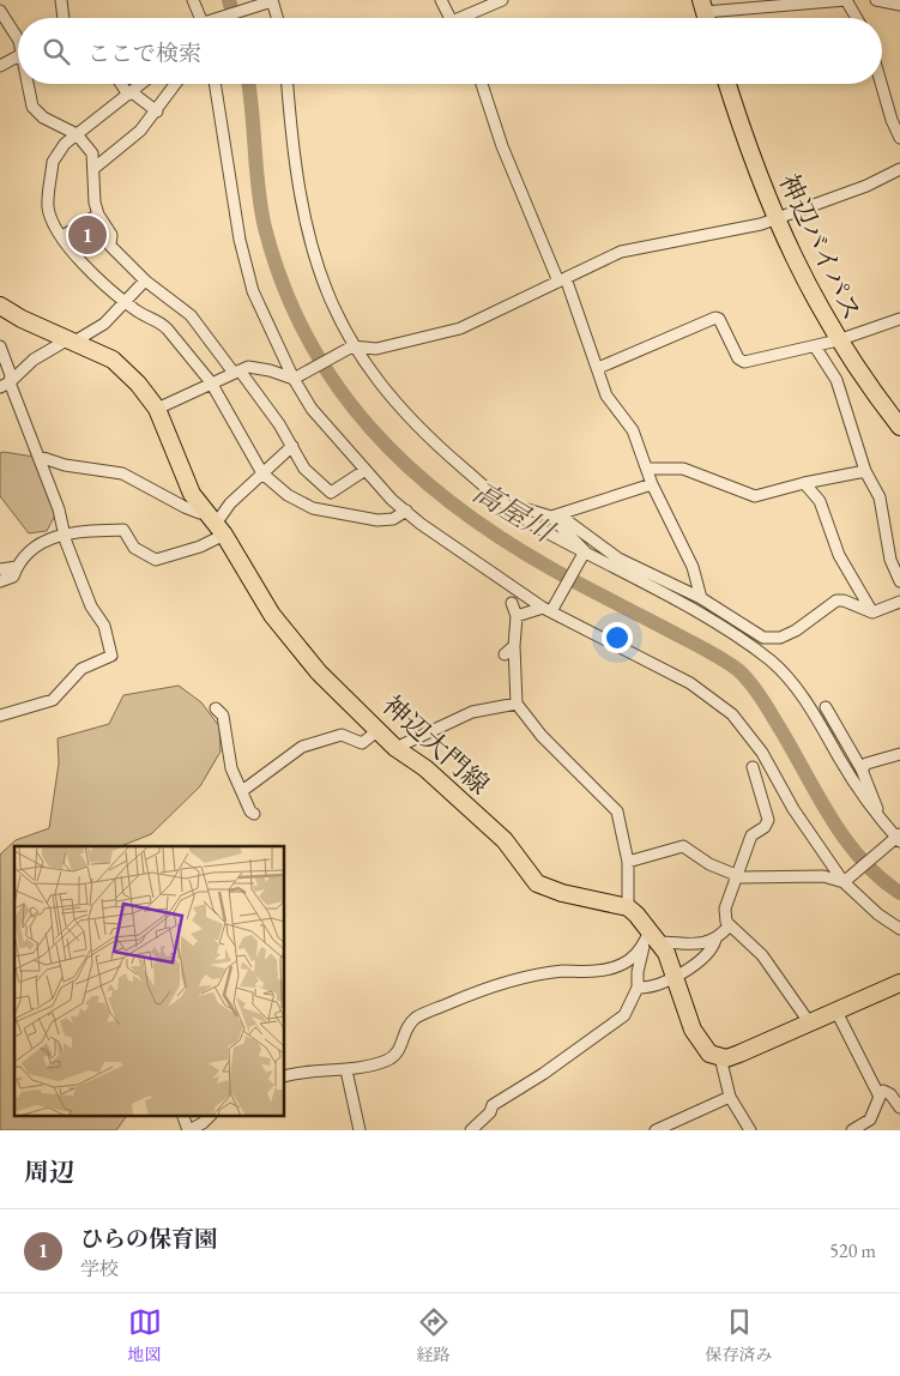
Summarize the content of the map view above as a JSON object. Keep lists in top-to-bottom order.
{
  "streets": {
    "main road": ["神辺バイパス", "神辺大門線"]
  },
  "water": ["高屋川"],
  "page": {
    "search": "ここで検索",
    "pins": "1",
    "heading": "周辺",
    "list": [
      {
        "mark": "1",
        "name": "ひらの保育園",
        "note": "学校",
        "value": "520 m"
      }
    ],
    "nav": ["地図", "経路", "保存済み"]
  }
}
